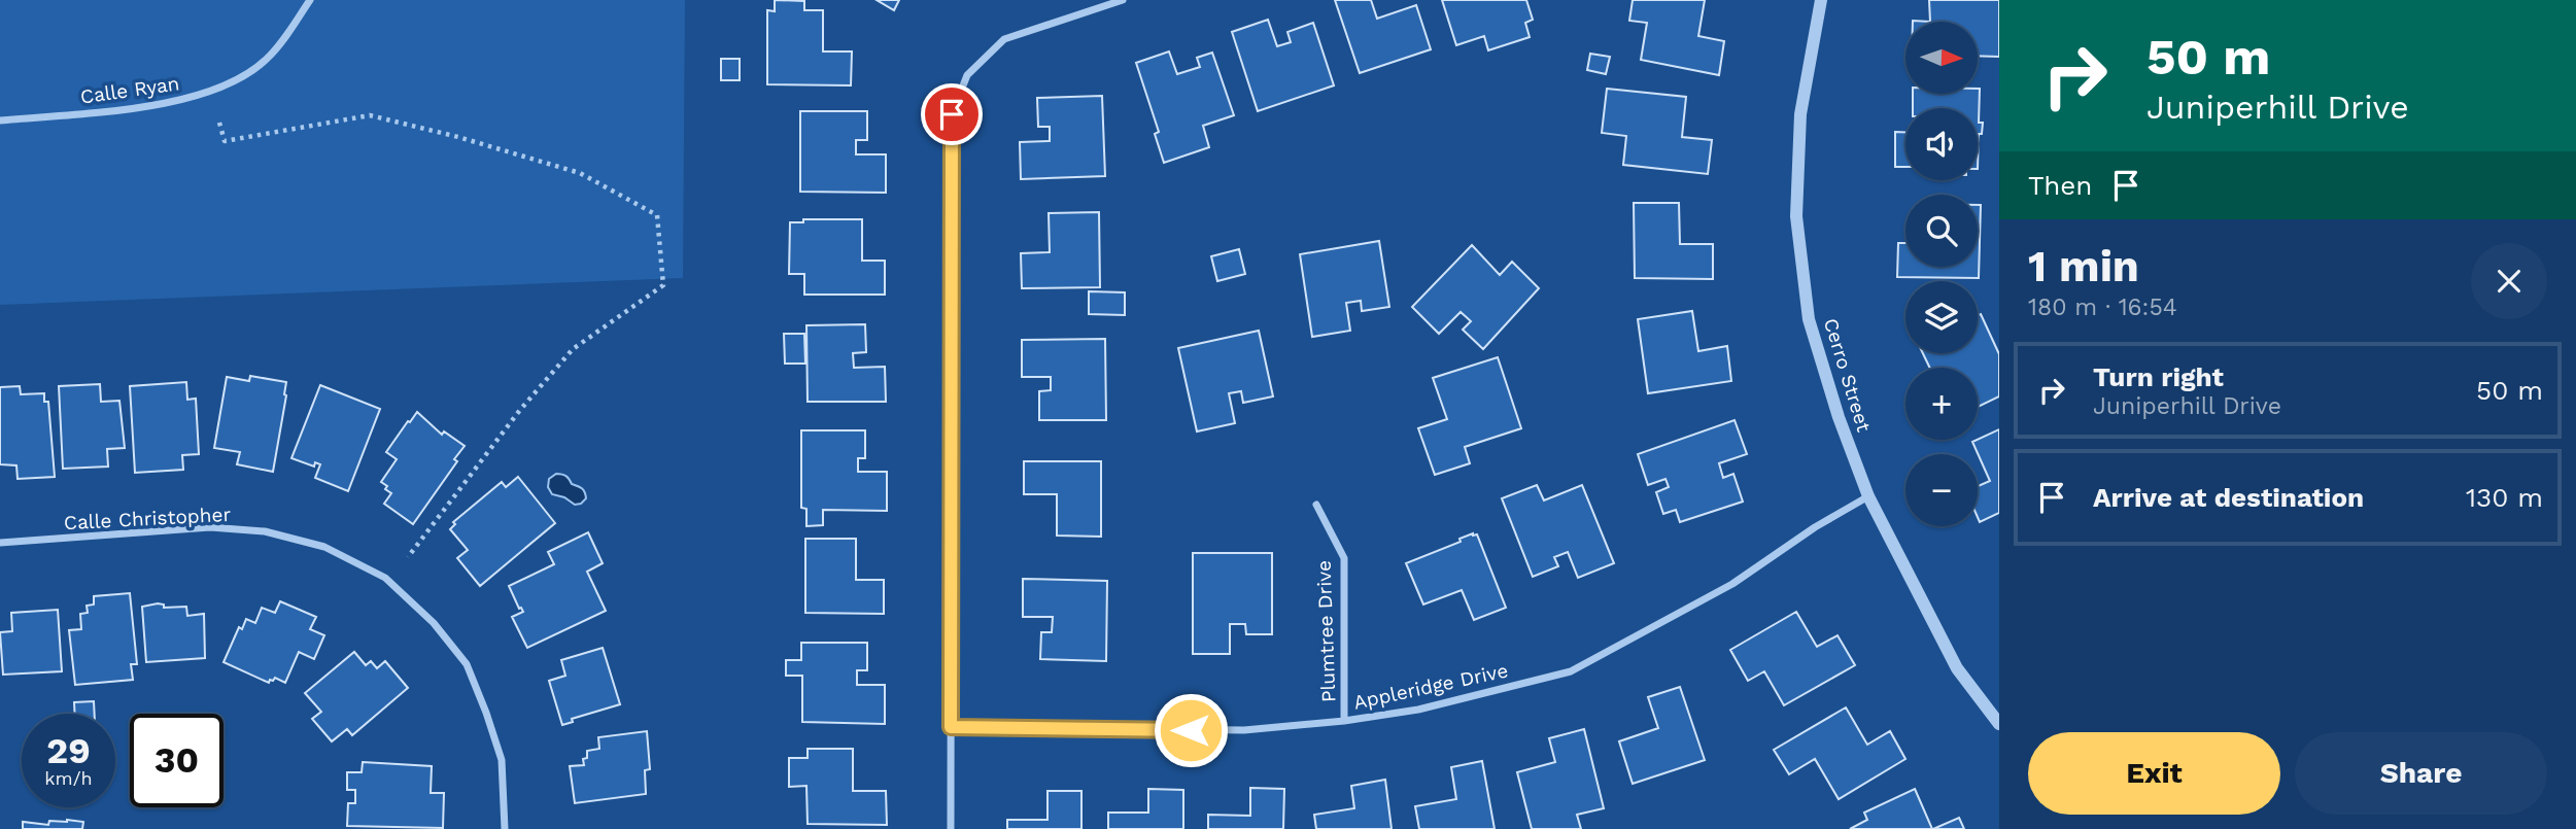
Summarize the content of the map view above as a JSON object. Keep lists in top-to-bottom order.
{
  "streets": {
    "street": [
      "Calle Ryan",
      "Cerro Street",
      "Calle Christopher",
      "Plumtree Drive",
      "Appleridge Drive"
    ]
  },
  "crossings": [
    ["Cerro Street", "Appleridge Drive"],
    ["Plumtree Drive", "Appleridge Drive"]
  ],
  "north": "right",
  "page": {
    "turn": ["50 m", "Juniperhill Drive"],
    "map_buttons": ["+", "−"],
    "then": "Then",
    "heading": ["1 min", "180 m · 16:54"],
    "list": [
      {
        "name": "Turn right",
        "note": "Juniperhill Drive",
        "value": "50 m"
      },
      {
        "name": "Arrive at destination",
        "value": "130 m"
      }
    ],
    "speed": "29 km/h",
    "limit": "30",
    "buttons": ["Exit", "Share"]
  }
}
